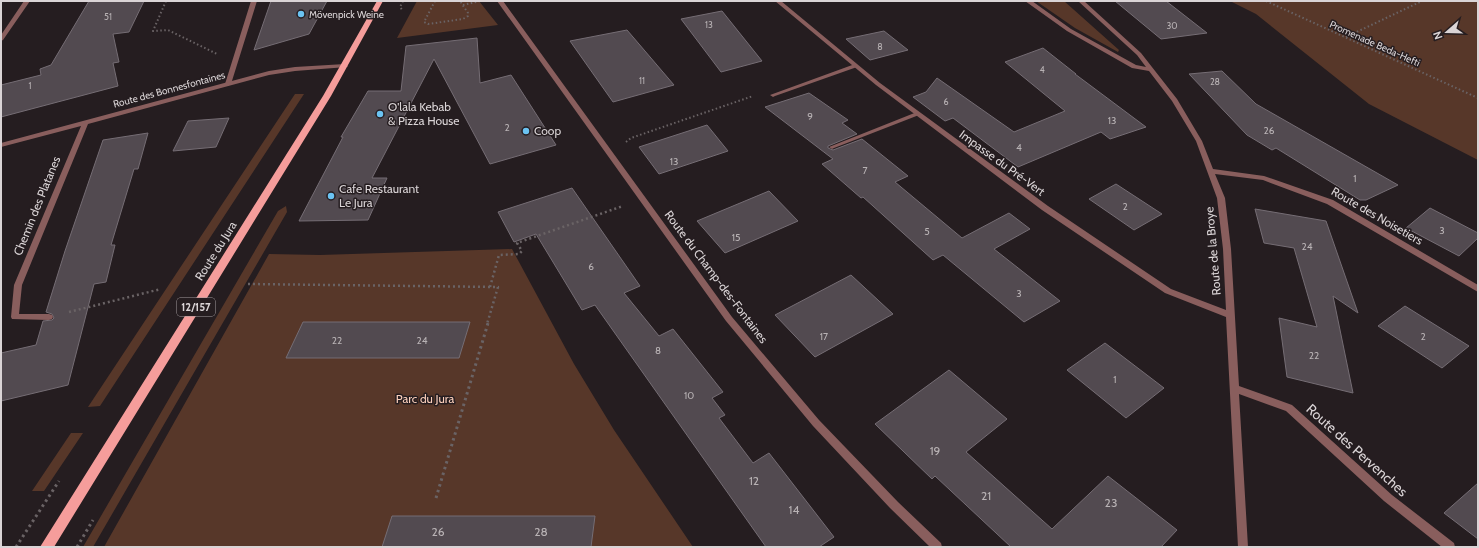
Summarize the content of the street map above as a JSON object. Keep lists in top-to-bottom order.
{
  "streets": {
    "main road": ["Route du Jura", "12/157"],
    "street": [
      "Route des Bonnesfontaines",
      "Impasse du Pré-Vert",
      "Chemin des Platanes",
      "Route des Noisetiers",
      "Route de la Broye",
      "Route du Champ-des-Fontaines",
      "Route des Pervenches"
    ],
    "path": ["Promenade Beda-Hefti"]
  },
  "crossings": [
    ["Route des Bonnesfontaines", "Chemin des Platanes"],
    ["Route des Bonnesfontaines", "Route du Jura"],
    ["Impasse du Pré-Vert", "Route de la Broye"],
    ["Route des Noisetiers", "Route de la Broye"],
    ["Route de la Broye", "Route des Pervenches"]
  ],
  "parks": ["Parc du Jura"],
  "places": [
    "Mövenpick Weine",
    "O'lala Kebab & Pizza House",
    "Coop",
    "Cafe Restaurant Le Jura"
  ],
  "house_numbers": [
    "51",
    "13",
    "30",
    "8",
    "4",
    "11",
    "28",
    "1",
    "6",
    "9",
    "13",
    "2",
    "26",
    "4",
    "13",
    "7",
    "1",
    "2",
    "3",
    "5",
    "15",
    "24",
    "6",
    "3",
    "17",
    "2",
    "22",
    "24",
    "8",
    "22",
    "1",
    "10",
    "19",
    "12",
    "21",
    "23",
    "14",
    "26",
    "28"
  ],
  "north": "left"
}
